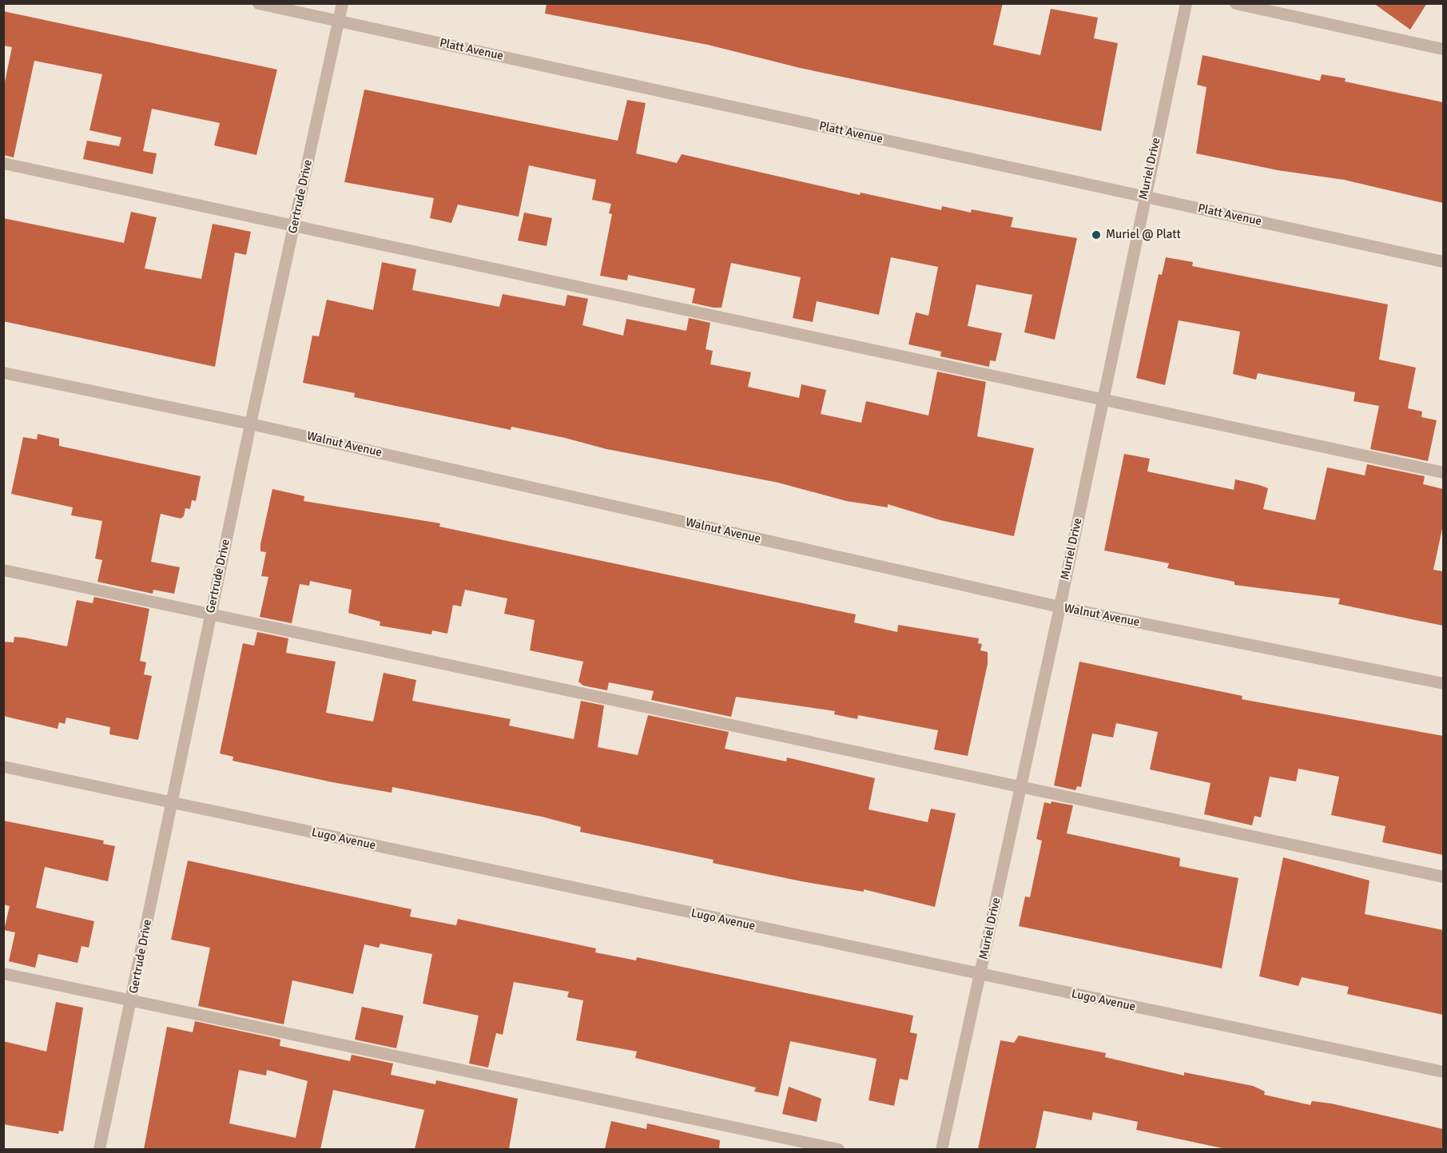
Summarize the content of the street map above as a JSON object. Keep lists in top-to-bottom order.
{
  "streets": {
    "street": [
      "Platt Avenue",
      "Muriel Drive",
      "Gertrude Drive",
      "Walnut Avenue",
      "Lugo Avenue"
    ]
  },
  "crossings": [
    ["Platt Avenue", "Muriel Drive"],
    ["Platt Avenue", "Gertrude Drive"],
    ["Muriel Drive", "Walnut Avenue"],
    ["Muriel Drive", "Lugo Avenue"],
    ["Gertrude Drive", "Walnut Avenue"],
    ["Gertrude Drive", "Lugo Avenue"]
  ],
  "places": ["Muriel @ Platt"]
}
